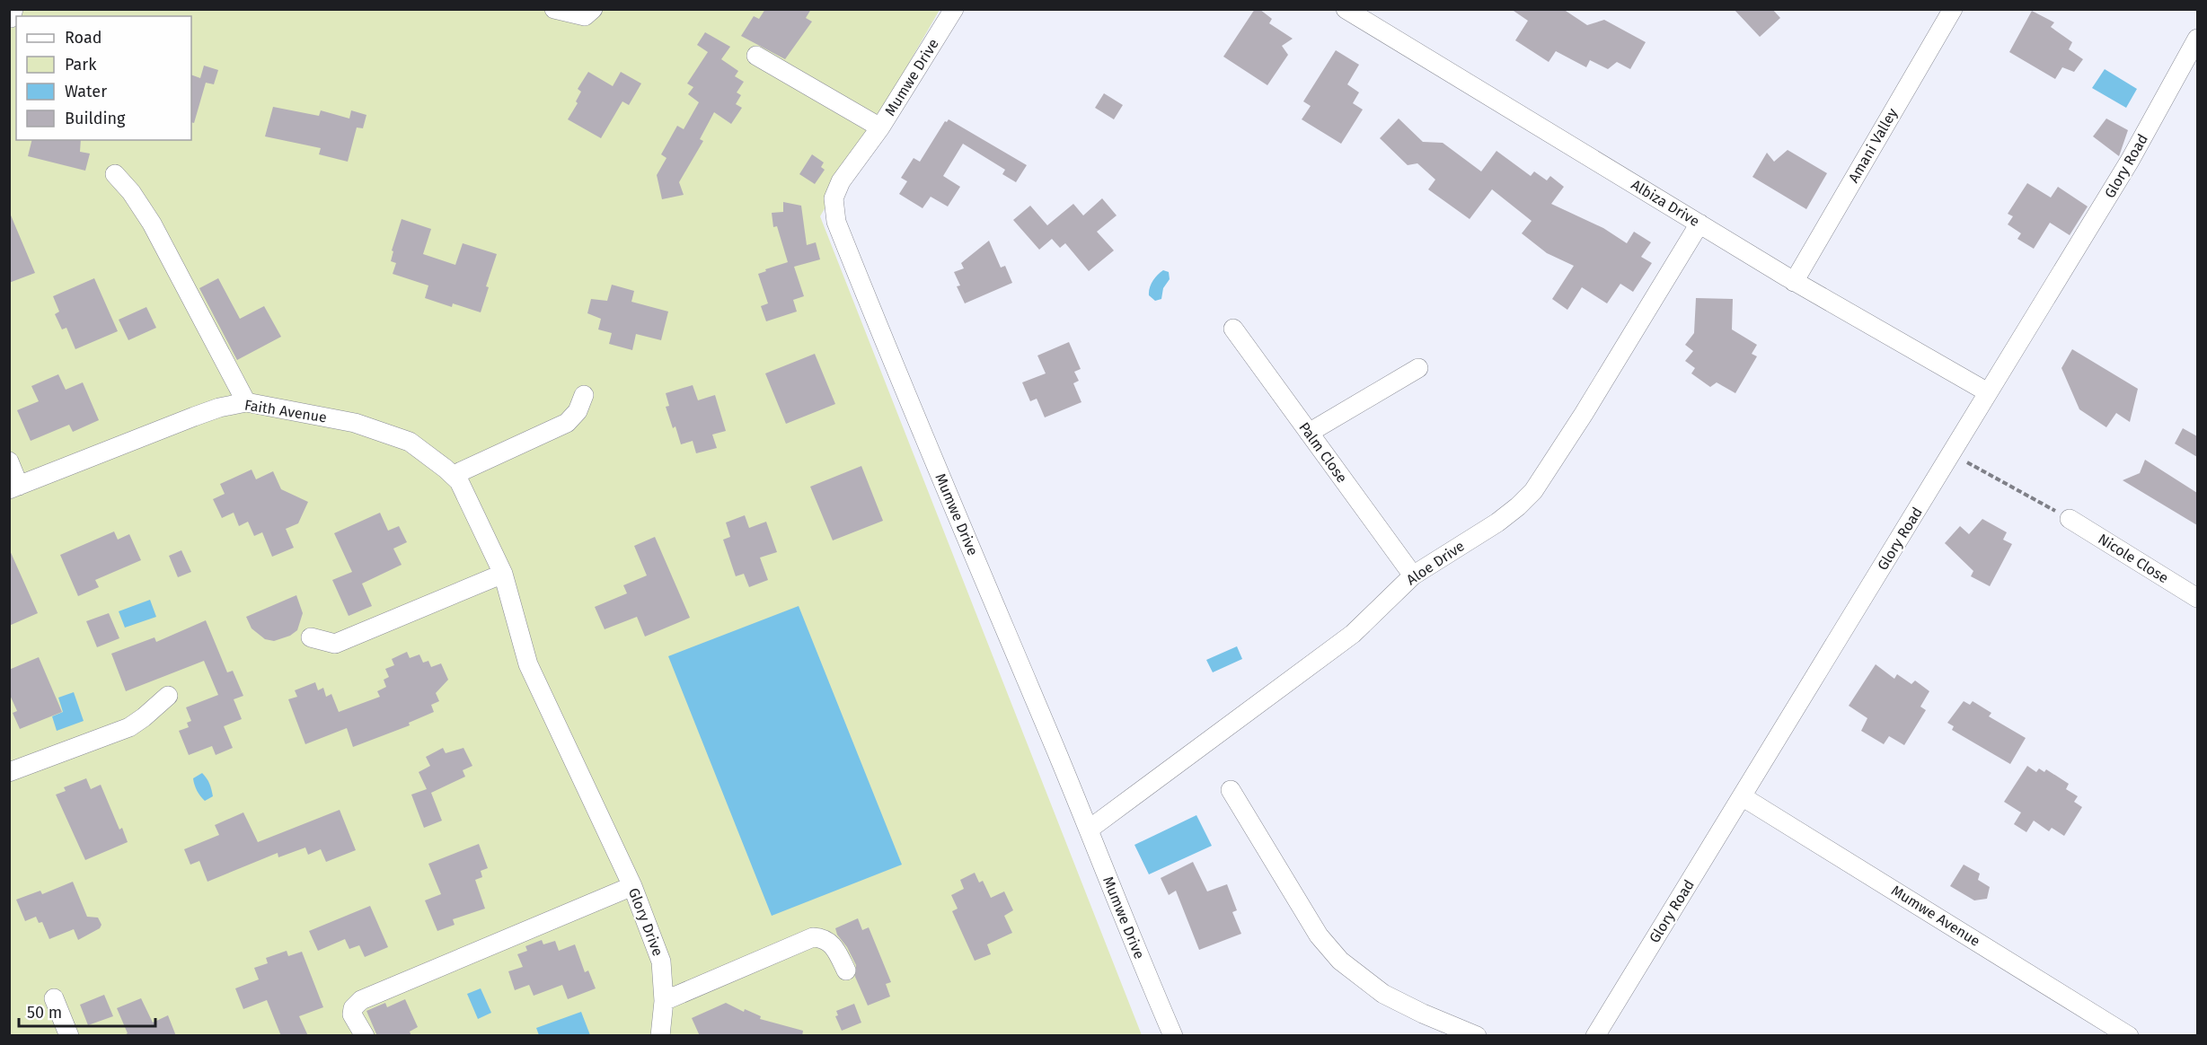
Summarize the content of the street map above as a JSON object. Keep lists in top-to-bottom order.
{
  "streets": {
    "street": [
      "Mumwe Drive",
      "Amani Valley",
      "Glory Road",
      "Albiza Drive",
      "Faith Avenue",
      "Palm Close",
      "Nicole Close",
      "Aloe Drive",
      "Mumwe Avenue",
      "Glory Drive"
    ]
  },
  "crossings": [
    ["Mumwe Drive", "Aloe Drive"],
    ["Amani Valley", "Albiza Drive"],
    ["Glory Road", "Albiza Drive"],
    ["Glory Road", "Mumwe Avenue"],
    ["Albiza Drive", "Aloe Drive"],
    ["Faith Avenue", "Glory Drive"],
    ["Palm Close", "Aloe Drive"]
  ],
  "legend": [
    "Road",
    "Park",
    "Water",
    "Building"
  ],
  "scale_bar": "50 m"
}
